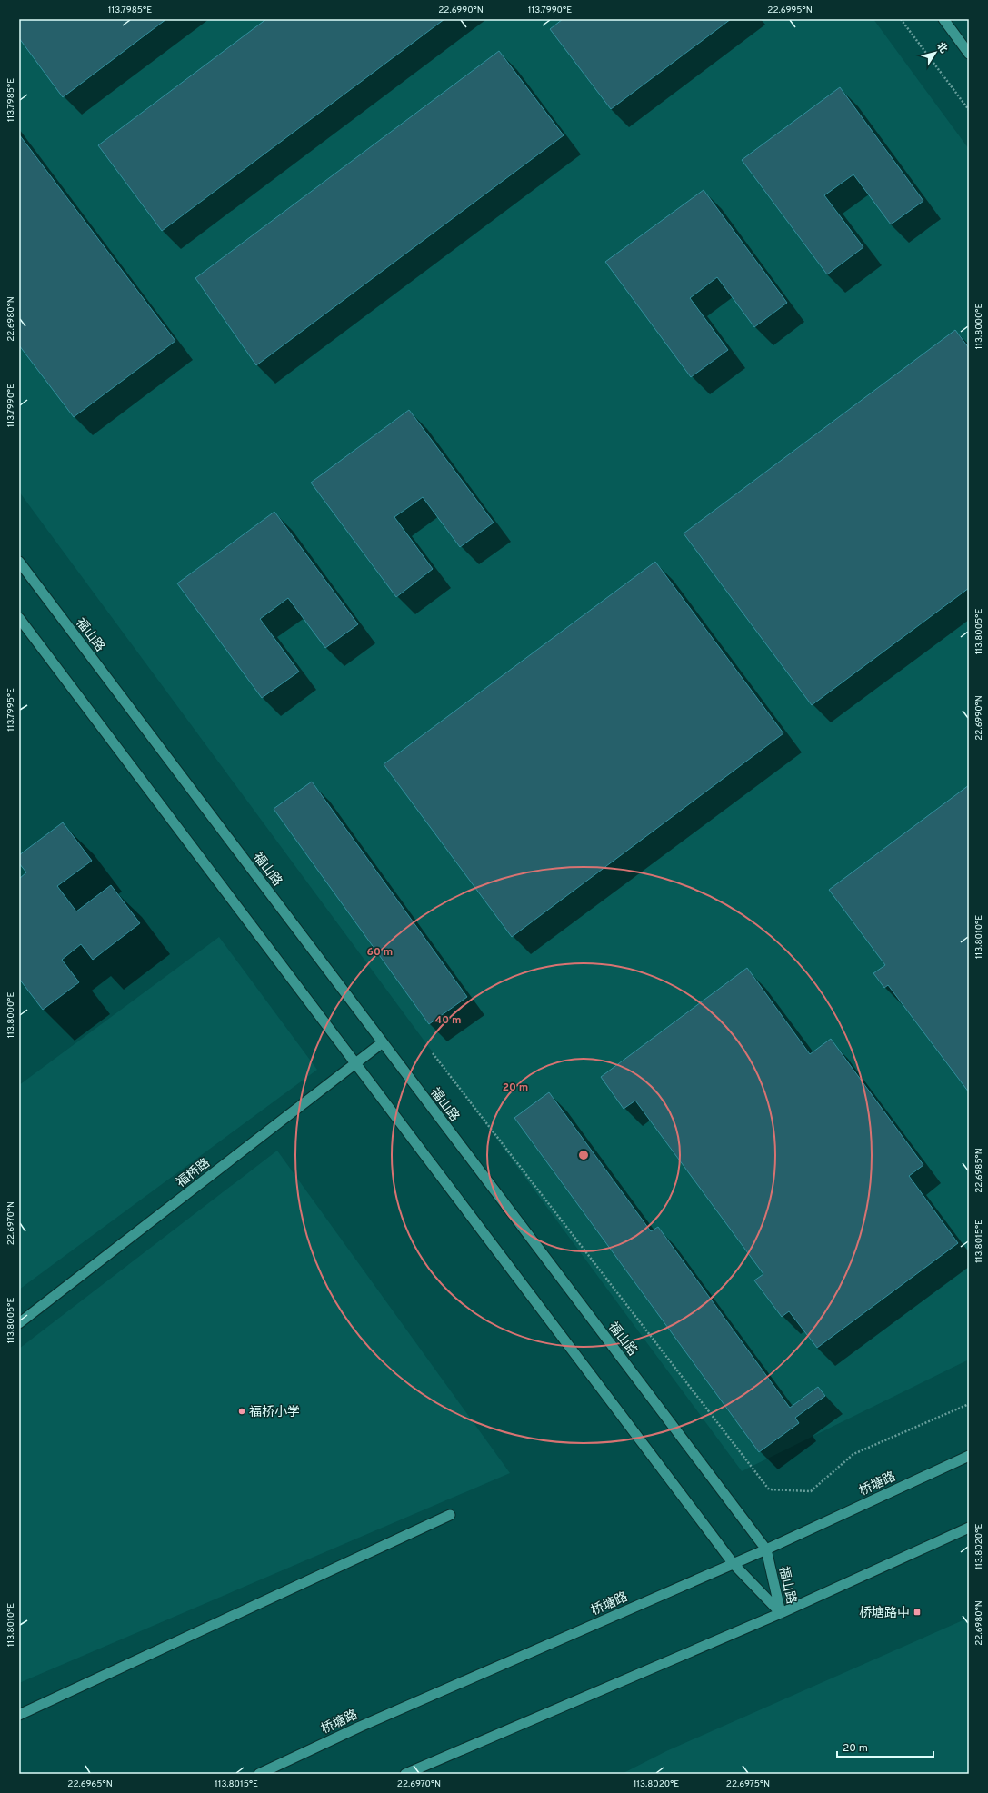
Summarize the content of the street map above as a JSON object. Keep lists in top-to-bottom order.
{
  "streets": {
    "street": ["福山路", "福桥路", "桥塘路"]
  },
  "crossings": [
    ["福山路", "福桥路"],
    ["福山路", "桥塘路"]
  ],
  "places": {
    "other": ["福桥小学"],
    "transit": ["桥塘路中"]
  },
  "scale_bar": "20 m",
  "north": "top right",
  "coordinates": [
    "113.7985°E",
    "22.6990°N",
    "113.7990°E",
    "22.6995°N",
    "22.6980°N",
    "113.8000°E",
    "113.8005°E",
    "113.7995°E",
    "113.8010°E",
    "22.6985°N",
    "22.6970°N",
    "113.8015°E",
    "113.8020°E",
    "22.6965°N",
    "22.6975°N"
  ],
  "rings": ["60 m", "40 m", "20 m"]
}
